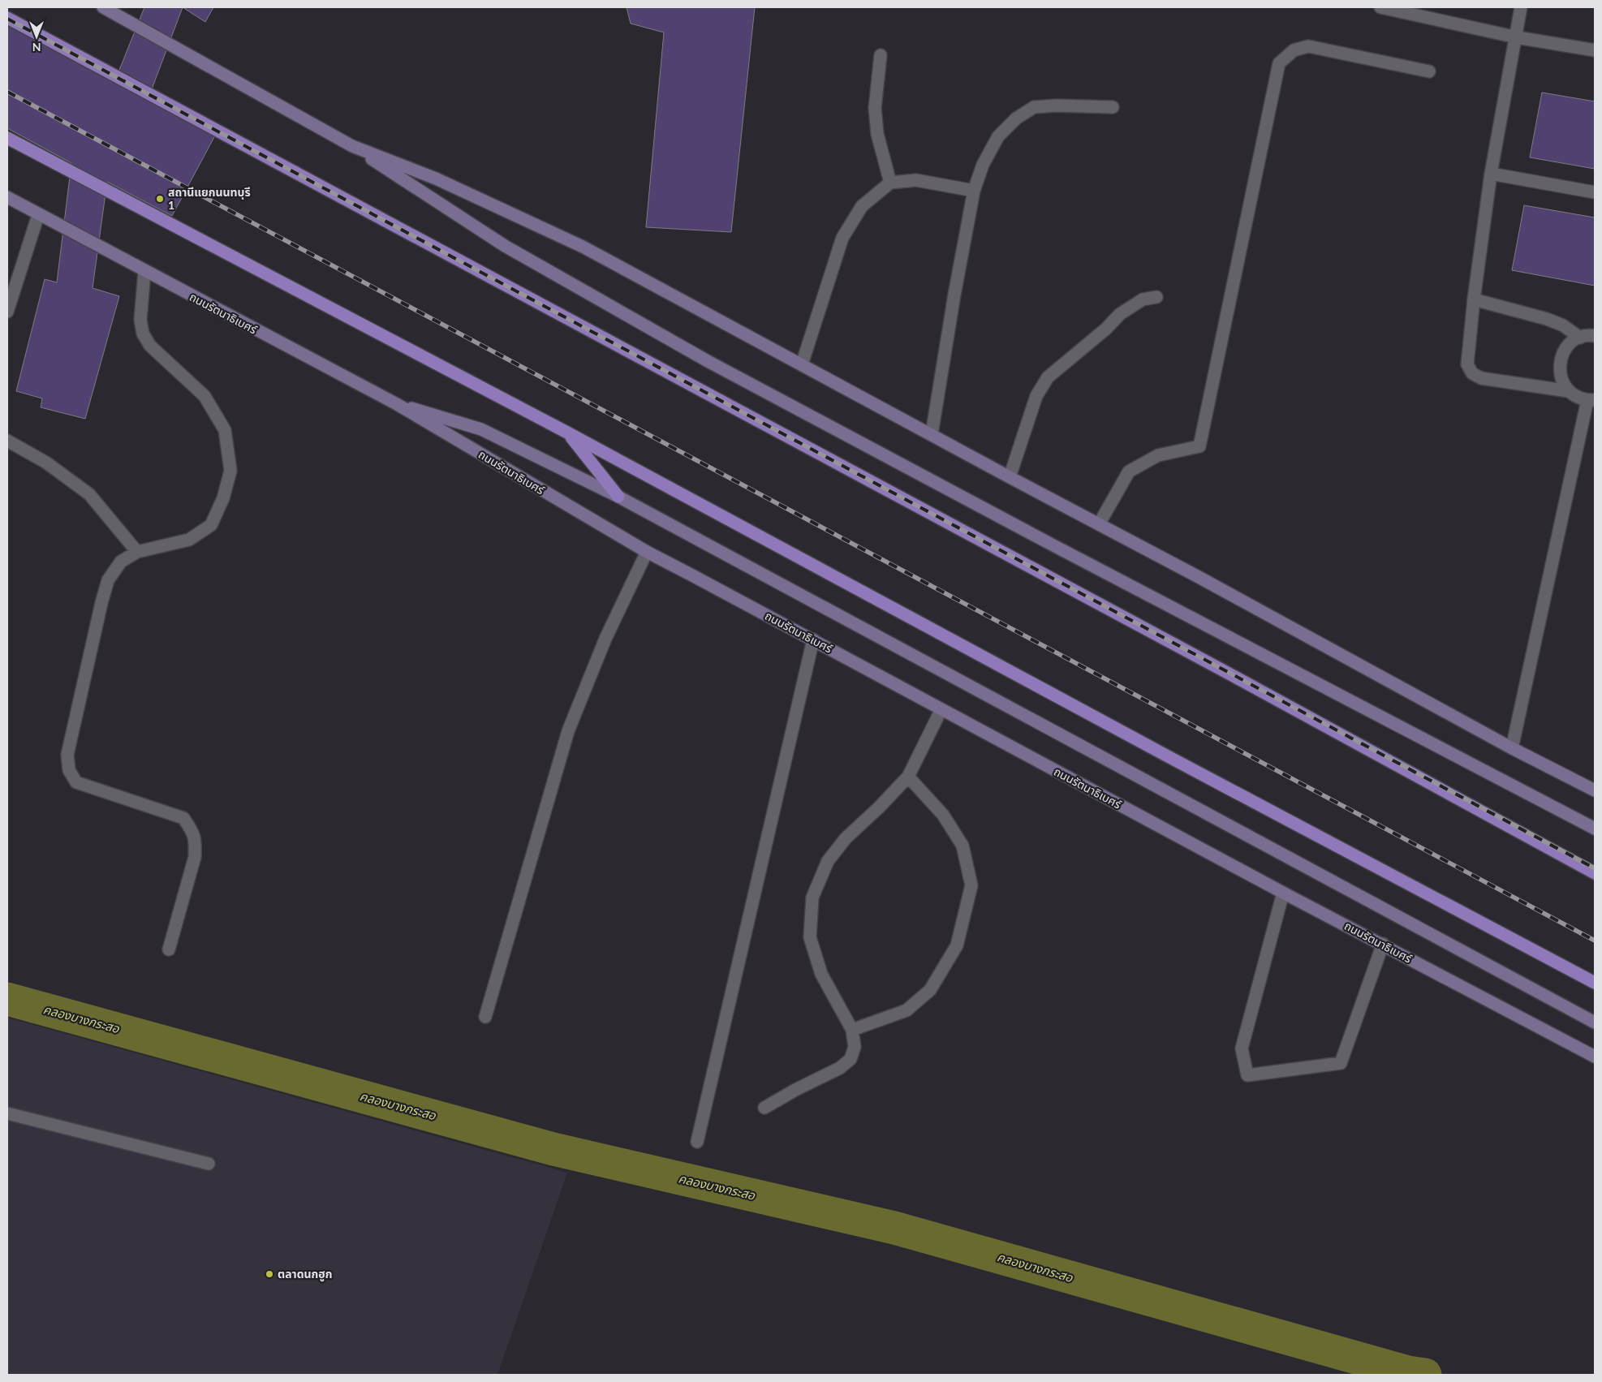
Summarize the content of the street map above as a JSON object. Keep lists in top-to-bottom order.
{
  "streets": {
    "main road": ["ถนนรัตนาธิเบศร์"]
  },
  "water": ["คลองบางกระสอ"],
  "places": ["สถานีแยกนนทบุรี 1", "ตลาดนกฮูก"],
  "north": "bottom"
}
